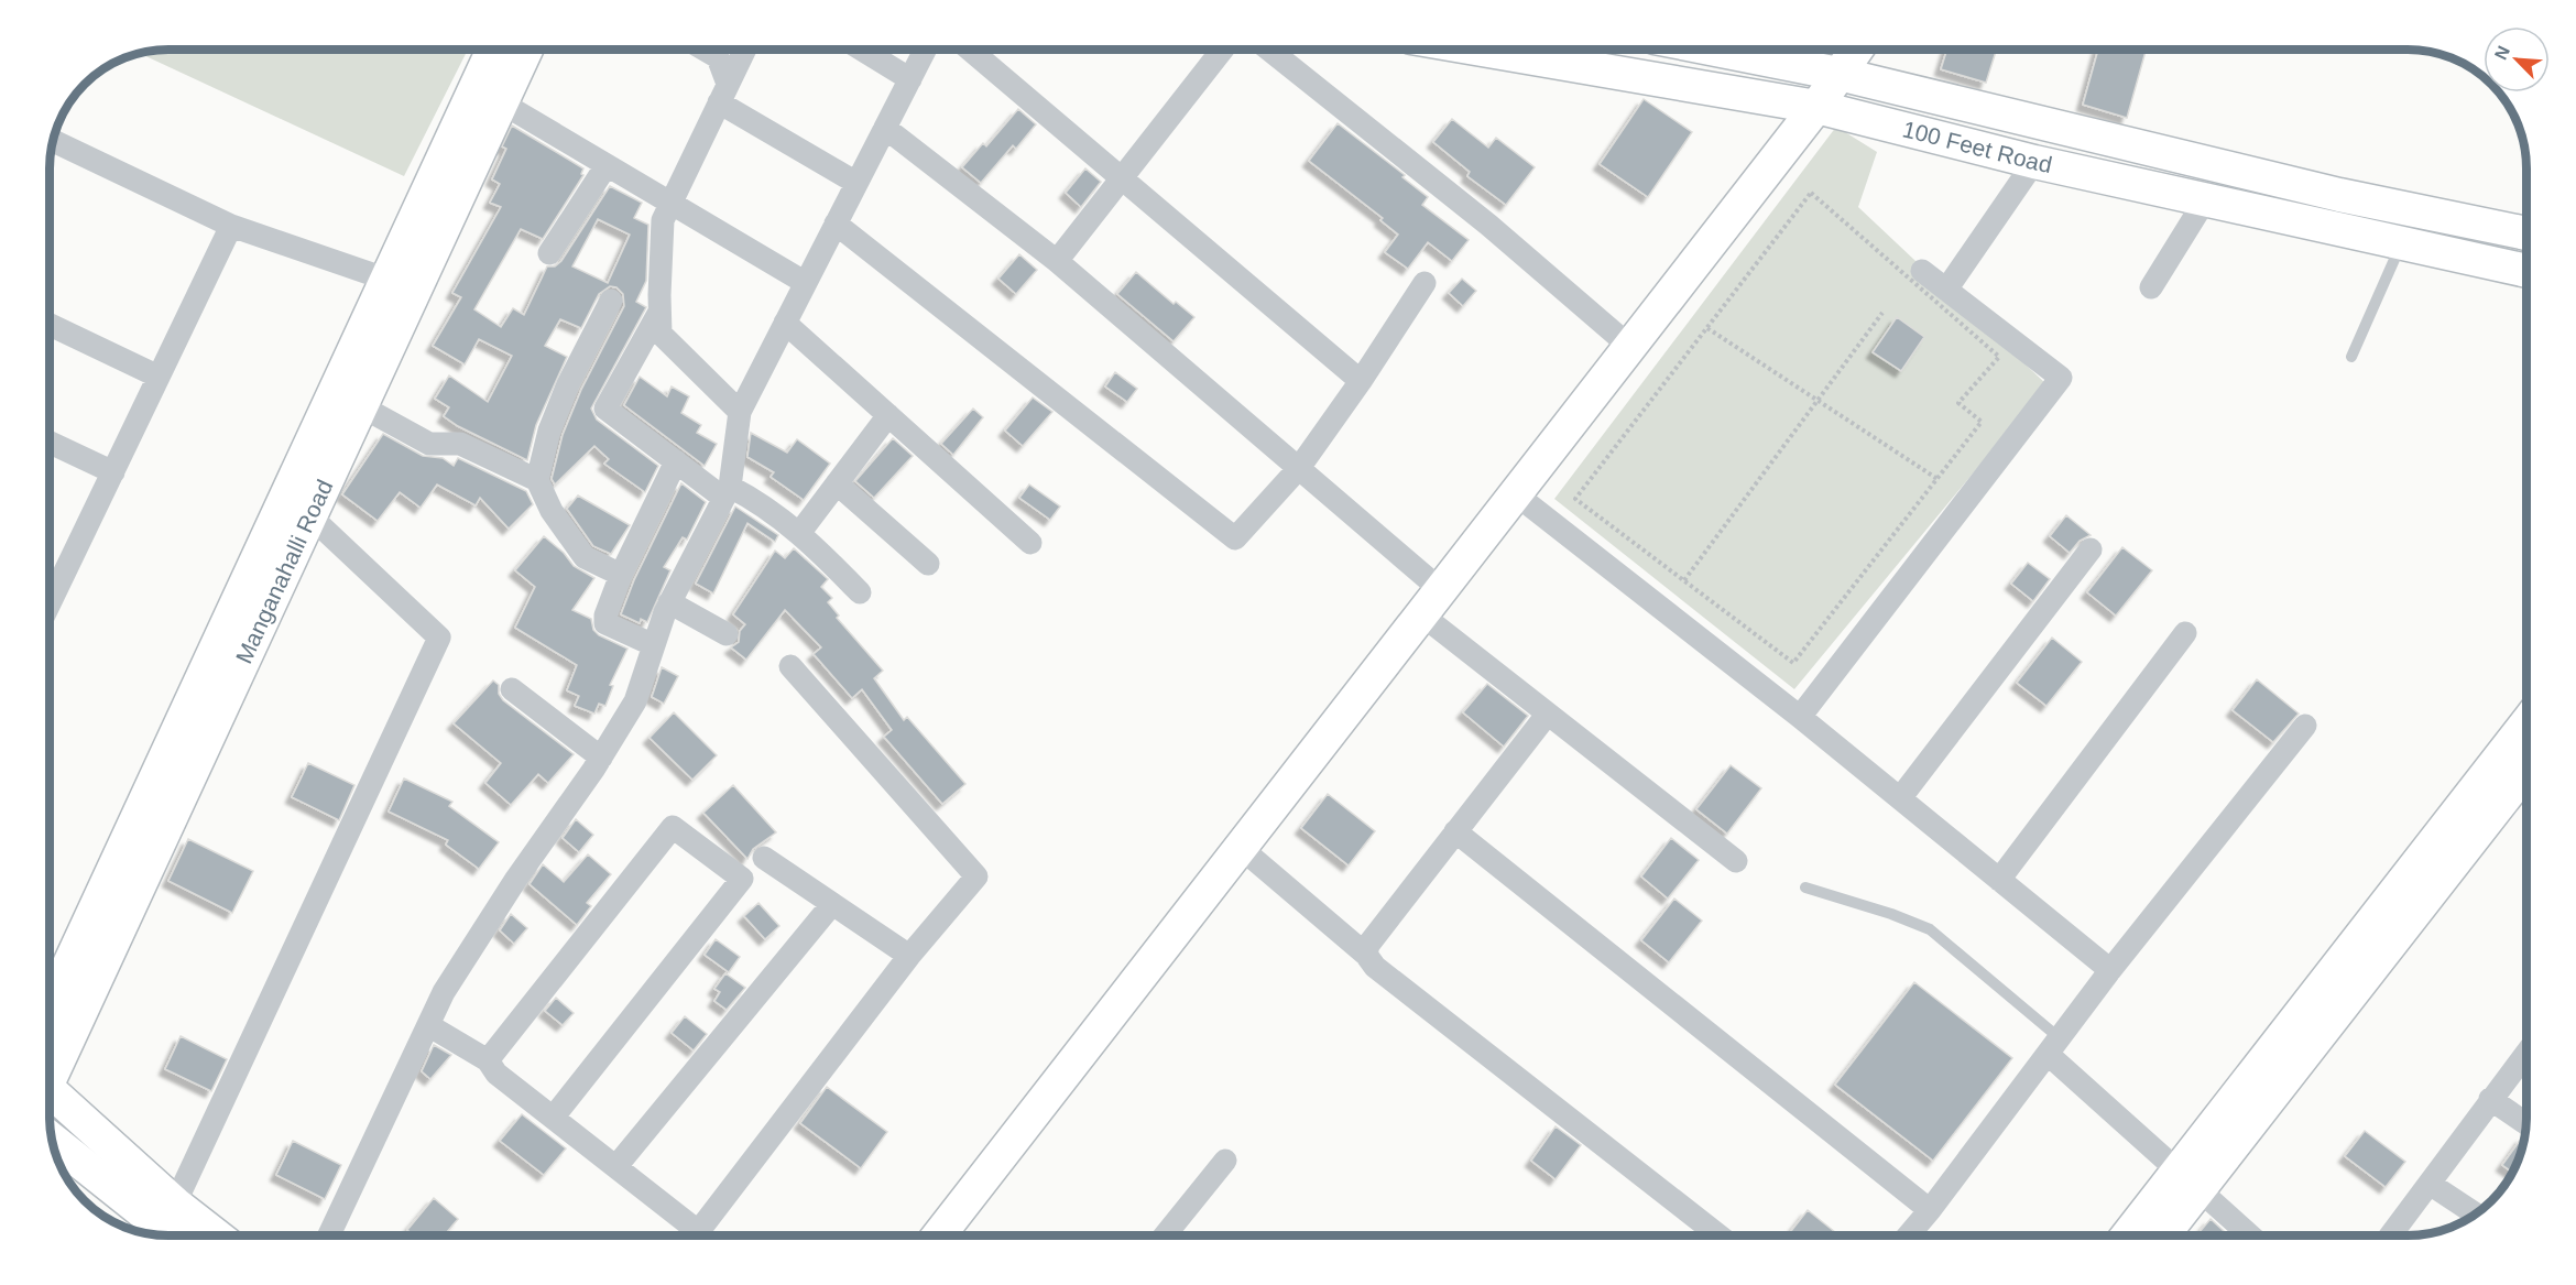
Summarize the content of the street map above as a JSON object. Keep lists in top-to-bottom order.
{
  "streets": {
    "street": ["100 Feet Road", "Manganahalli Road"]
  },
  "north": "top left"
}
